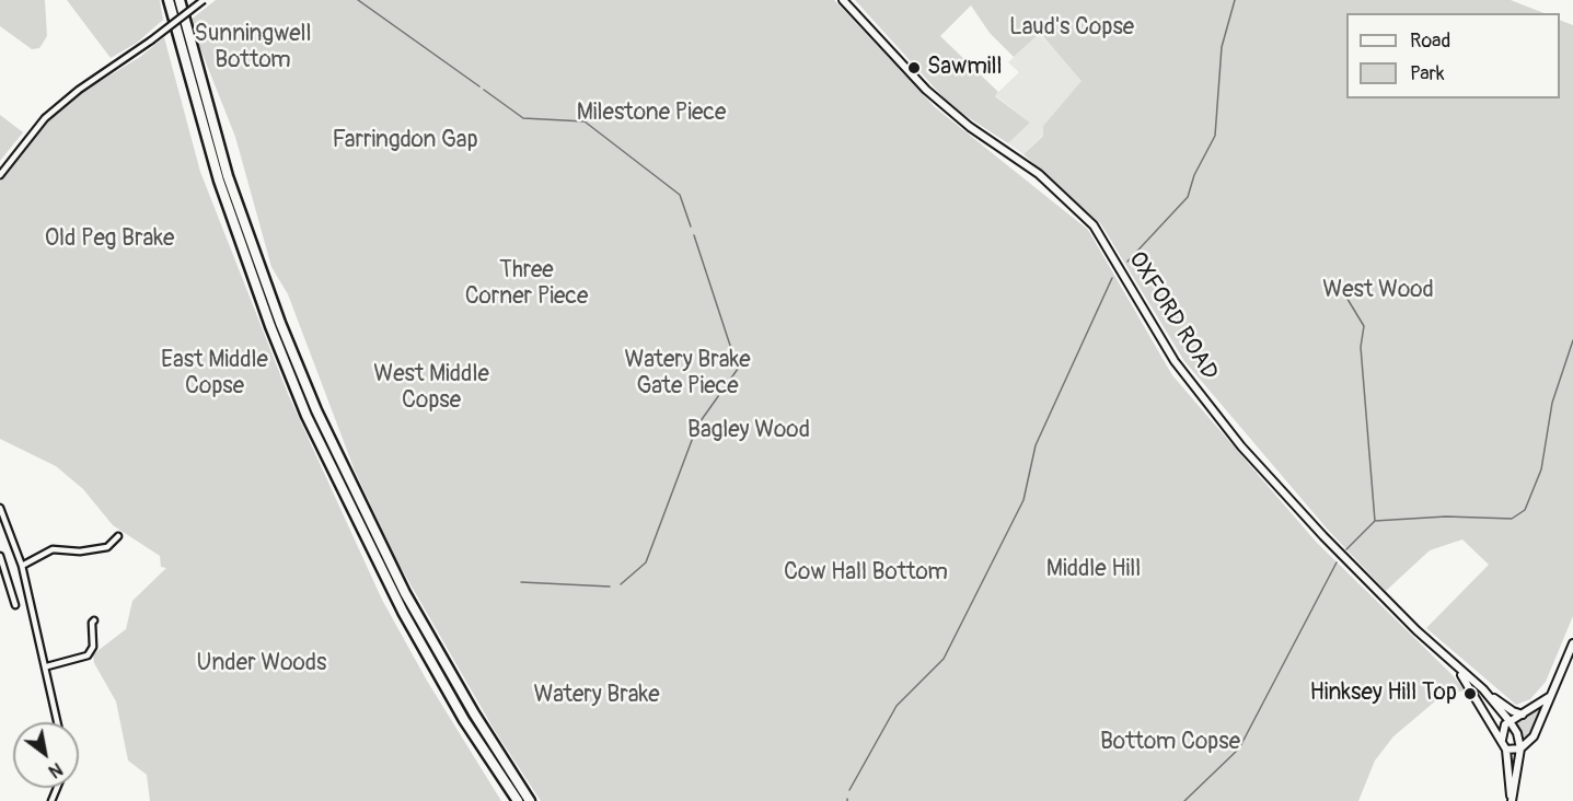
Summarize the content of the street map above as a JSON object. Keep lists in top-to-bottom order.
{
  "streets": {
    "street": ["OXFORD ROAD"]
  },
  "parks": [
    "Laud's Copse",
    "Sunningwell Bottom",
    "Milestone Piece",
    "Farringdon Gap",
    "Old Peg Brake",
    "Three Corner Piece",
    "West Wood",
    "East Middle Copse",
    "Watery Brake Gate Piece",
    "West Middle Copse",
    "Bagley Wood",
    "Middle Hill",
    "Cow Hall Bottom",
    "Under Woods",
    "Watery Brake",
    "Bottom Copse"
  ],
  "places": ["Sawmill", "Hinksey Hill Top"],
  "legend": ["Road", "Park"],
  "north": "bottom right"
}
